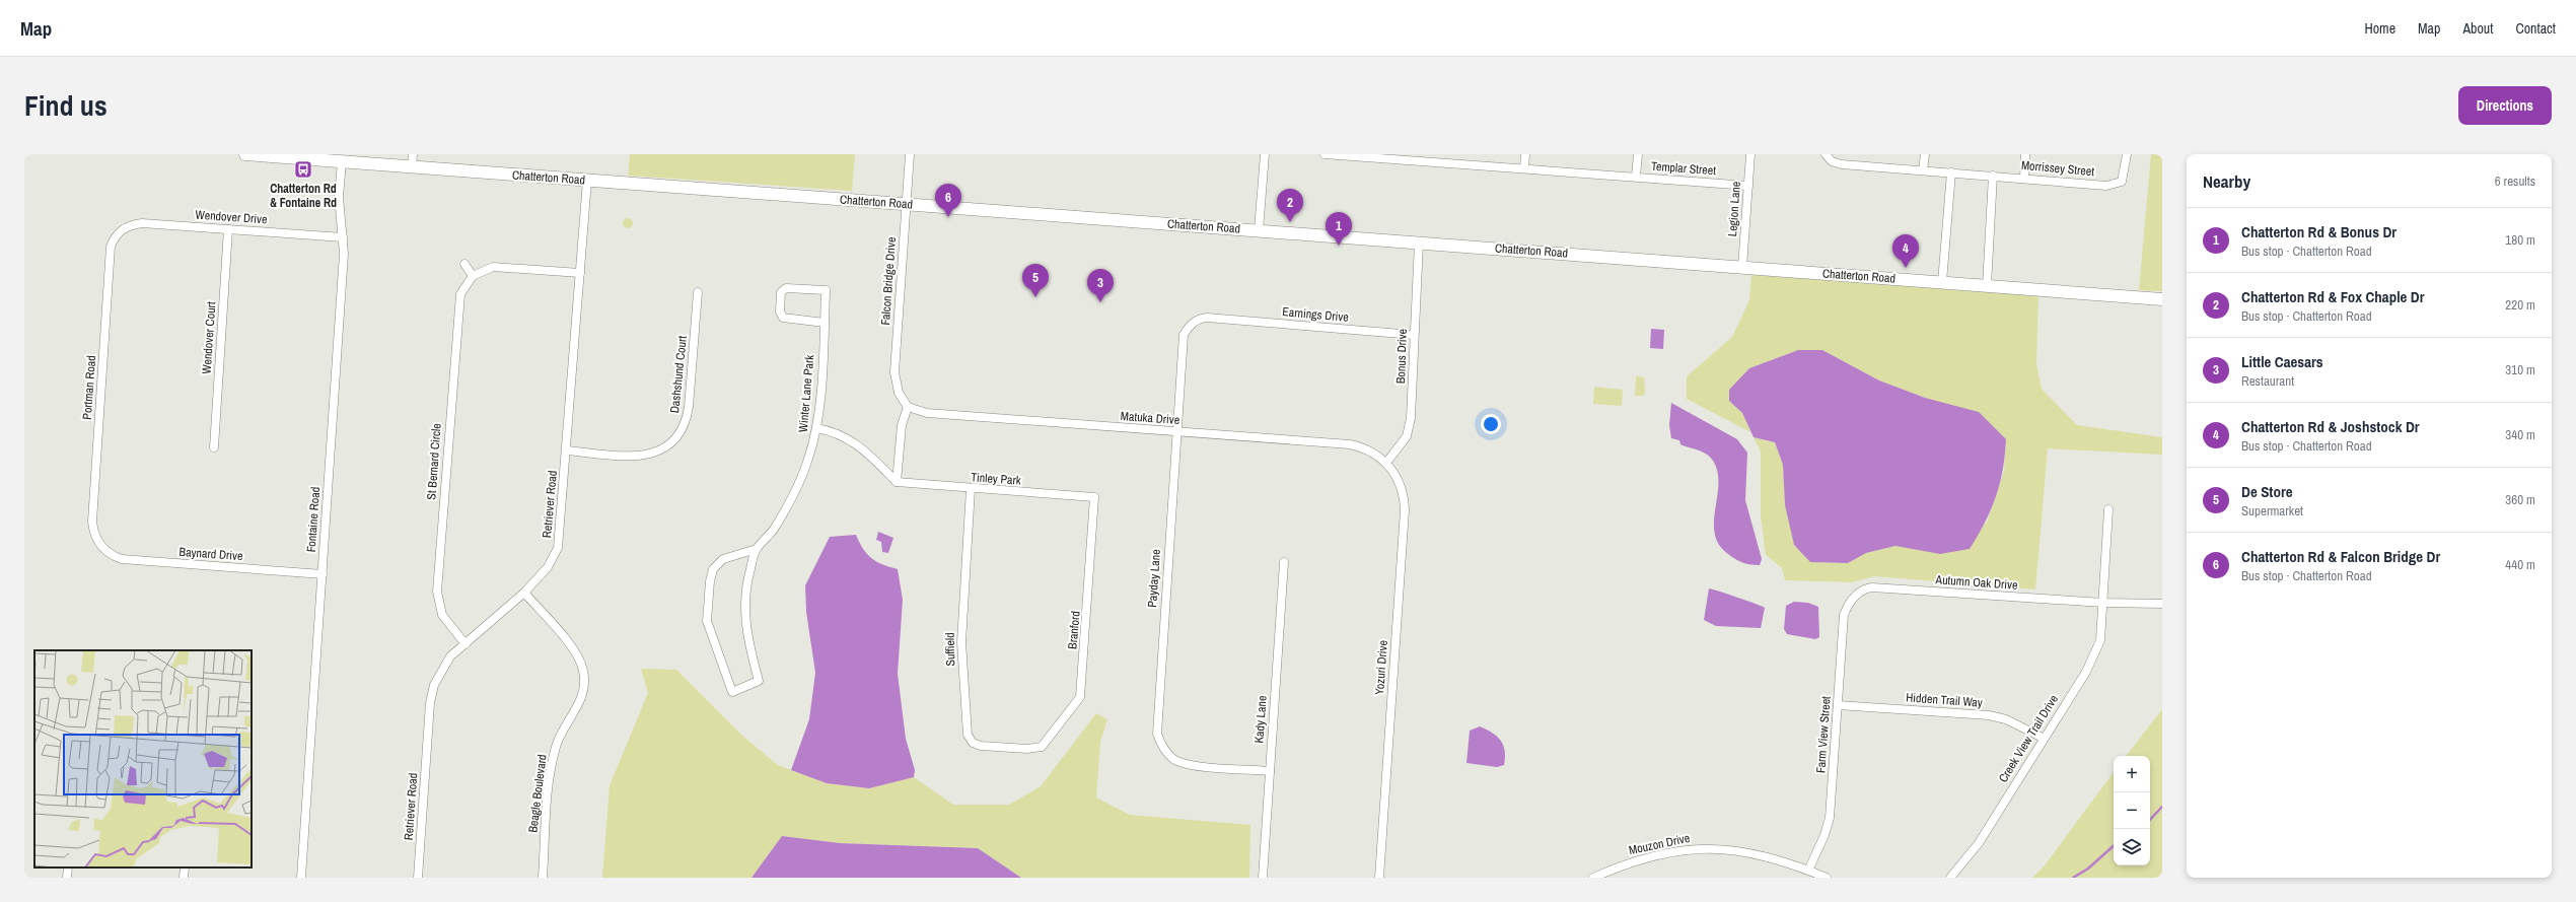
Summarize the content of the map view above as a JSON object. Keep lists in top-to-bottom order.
{
  "streets": {
    "main road": ["Chatterton Road"],
    "street": [
      "Templar Street",
      "Morrissey Street",
      "Legion Lane",
      "Wendover Drive",
      "Falcon Bridge Drive",
      "Earnings Drive",
      "Wendover Court",
      "Bonus Drive",
      "Dashshund Court",
      "Portman Road",
      "Winter Lane Park",
      "Matuka Drive",
      "St Bernard Circle",
      "Tinley Park",
      "Retriever Road",
      "Fontaine Road",
      "Baynard Drive",
      "Payday Lane",
      "Autumn Oak Drive",
      "Branford",
      "Suffield",
      "Yozuri Drive",
      "Hidden Trail Way",
      "Kady Lane",
      "Farm View Street",
      "Creek View Trail Drive",
      "Beagle Boulevard",
      "Mouzon Drive"
    ]
  },
  "crossings": [
    ["Templar Street", "Legion Lane"],
    ["Chatterton Road", "Legion Lane"],
    ["Chatterton Road", "Falcon Bridge Drive"],
    ["Chatterton Road", "Bonus Drive"],
    ["Chatterton Road", "Retriever Road"],
    ["Chatterton Road", "Fontaine Road"],
    ["Wendover Drive", "Wendover Court"],
    ["Wendover Drive", "Portman Road"],
    ["Wendover Drive", "Fontaine Road"],
    ["Falcon Bridge Drive", "Matuka Drive"],
    ["Earnings Drive", "Bonus Drive"],
    ["Earnings Drive", "Payday Lane"],
    ["Bonus Drive", "Matuka Drive"],
    ["Bonus Drive", "Yozuri Drive"],
    ["Dashshund Court", "Retriever Road"],
    ["Portman Road", "Baynard Drive"],
    ["Matuka Drive", "Payday Lane"],
    ["Matuka Drive", "Yozuri Drive"],
    ["St Bernard Circle", "Retriever Road"],
    ["Tinley Park", "Branford"],
    ["Tinley Park", "Suffield"],
    ["Retriever Road", "Beagle Boulevard"],
    ["Fontaine Road", "Baynard Drive"],
    ["Payday Lane", "Kady Lane"],
    ["Autumn Oak Drive", "Farm View Street"],
    ["Autumn Oak Drive", "Creek View Trail Drive"],
    ["Branford", "Suffield"],
    ["Hidden Trail Way", "Farm View Street"],
    ["Hidden Trail Way", "Creek View Trail Drive"],
    ["Farm View Street", "Mouzon Drive"]
  ],
  "places": {
    "bus stop": ["Chatterton Rd & Fontaine Rd"]
  },
  "page": {
    "header": "Map",
    "nav": [
      "Home",
      "Map",
      "About",
      "Contact"
    ],
    "title": "Find us",
    "buttons": "Directions",
    "heading": ["Nearby", "6 results"],
    "pins": [
      "6",
      "2",
      "1",
      "4",
      "5",
      "3"
    ],
    "list": [
      {
        "mark": "1",
        "name": "Chatterton Rd & Bonus Dr",
        "note": "Bus stop · Chatterton Road",
        "value": "180 m"
      },
      {
        "mark": "2",
        "name": "Chatterton Rd & Fox Chaple Dr",
        "note": "Bus stop · Chatterton Road",
        "value": "220 m"
      },
      {
        "mark": "3",
        "name": "Little Caesars",
        "note": "Restaurant",
        "value": "310 m"
      },
      {
        "mark": "4",
        "name": "Chatterton Rd & Joshstock Dr",
        "note": "Bus stop · Chatterton Road",
        "value": "340 m"
      },
      {
        "mark": "5",
        "name": "De Store",
        "note": "Supermarket",
        "value": "360 m"
      },
      {
        "mark": "6",
        "name": "Chatterton Rd & Falcon Bridge Dr",
        "note": "Bus stop · Chatterton Road",
        "value": "440 m"
      }
    ],
    "map_buttons": ["+", "−"]
  }
}
